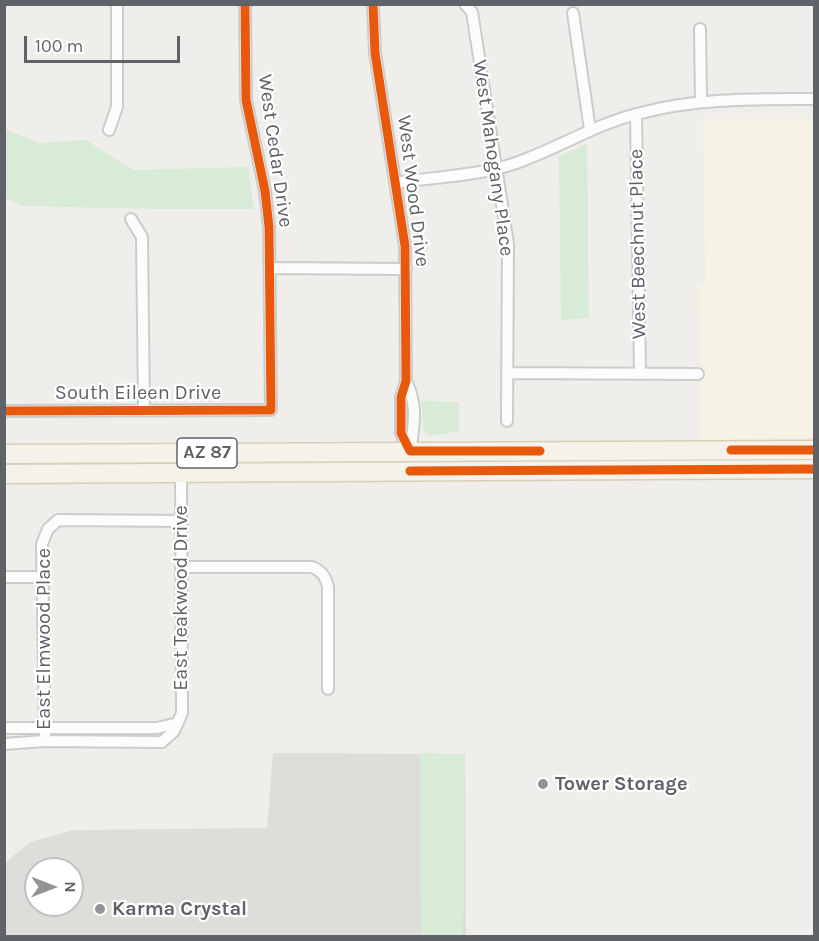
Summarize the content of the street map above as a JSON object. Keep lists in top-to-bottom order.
{
  "streets": {
    "main road": ["AZ 87"],
    "street": [
      "West Cedar Drive",
      "West Mahogany Place",
      "West Wood Drive",
      "West Beechnut Place",
      "South Eileen Drive",
      "East Teakwood Drive",
      "East Elmwood Place"
    ]
  },
  "crossings": [
    ["West Cedar Drive", "South Eileen Drive"],
    ["West Wood Drive", "AZ 87"],
    ["AZ 87", "East Teakwood Drive"],
    ["East Teakwood Drive", "East Elmwood Place"]
  ],
  "places": ["Tower Storage", "Karma Crystal"],
  "scale_bar": "100 m",
  "north": "right"
}
